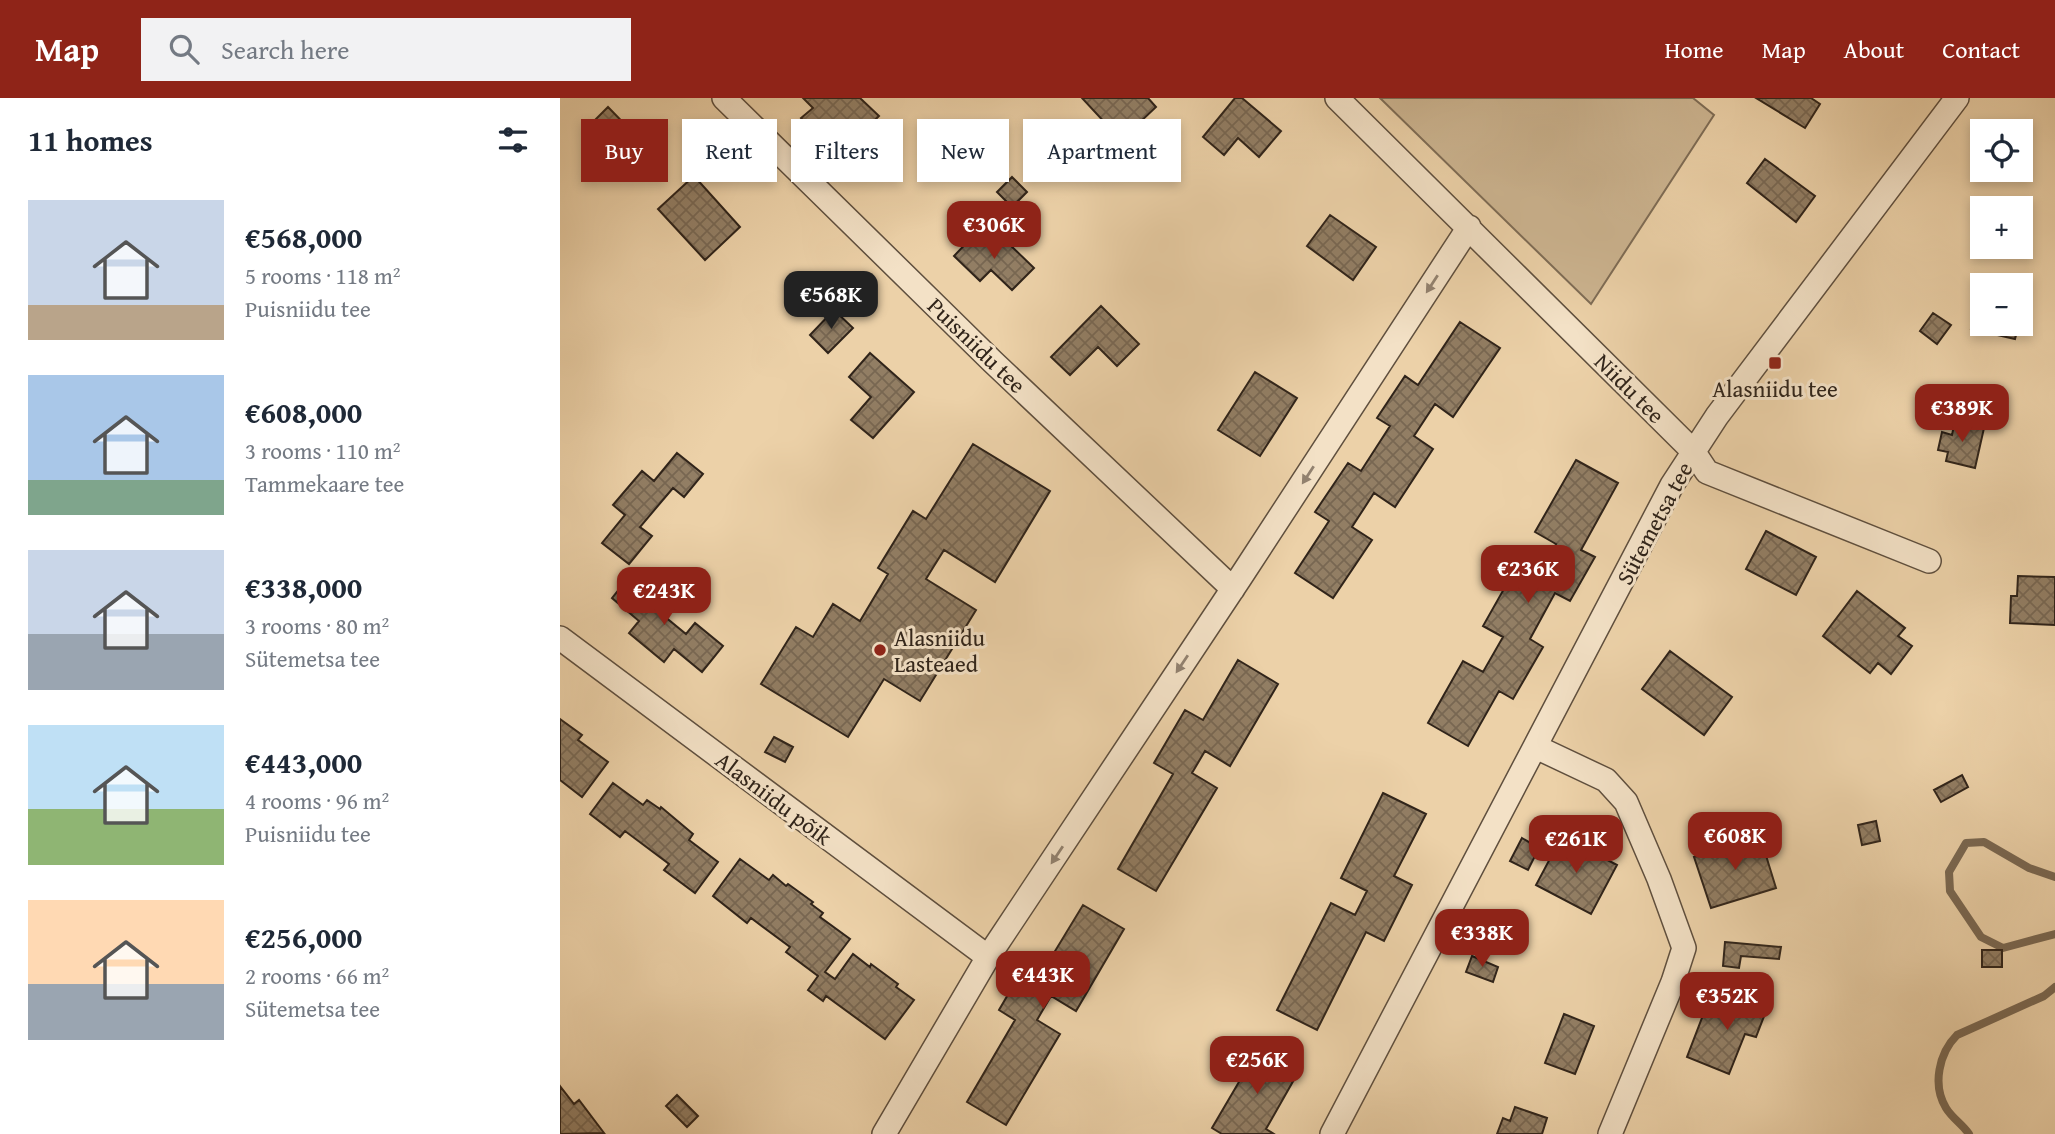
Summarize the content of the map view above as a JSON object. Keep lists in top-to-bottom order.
{
  "streets": {
    "street": [
      "Puisniidu tee",
      "Niidu tee",
      "Sütemetsa tee",
      "Alasniidu põik"
    ]
  },
  "crossings": [
    ["Niidu tee", "Sütemetsa tee"]
  ],
  "places": {
    "transit": ["Alasniidu tee"],
    "other": ["Alasniidu Lasteaed"]
  },
  "page": {
    "header": "Map",
    "search": "Search here",
    "nav": [
      "Home",
      "Map",
      "About",
      "Contact"
    ],
    "heading": "11 homes",
    "map_buttons": ["+", "−"],
    "chip": [
      "Buy",
      "Rent",
      "Filters",
      "New",
      "Apartment"
    ],
    "list": [
      {
        "name": "€568,000",
        "note": "5 rooms · 118 m² · Puisniidu tee"
      },
      {
        "name": "€608,000",
        "note": "3 rooms · 110 m² · Tammekaare tee"
      },
      {
        "name": "€338,000",
        "note": "3 rooms · 80 m² · Sütemetsa tee"
      },
      {
        "name": "€443,000",
        "note": "4 rooms · 96 m² · Puisniidu tee"
      },
      {
        "name": "€256,000",
        "note": "2 rooms · 66 m² · Sütemetsa tee"
      }
    ],
    "price": [
      "€306K",
      "€568K",
      "€389K",
      "€236K",
      "€243K",
      "€608K",
      "€261K",
      "€338K",
      "€443K",
      "€352K",
      "€256K"
    ]
  }
}
